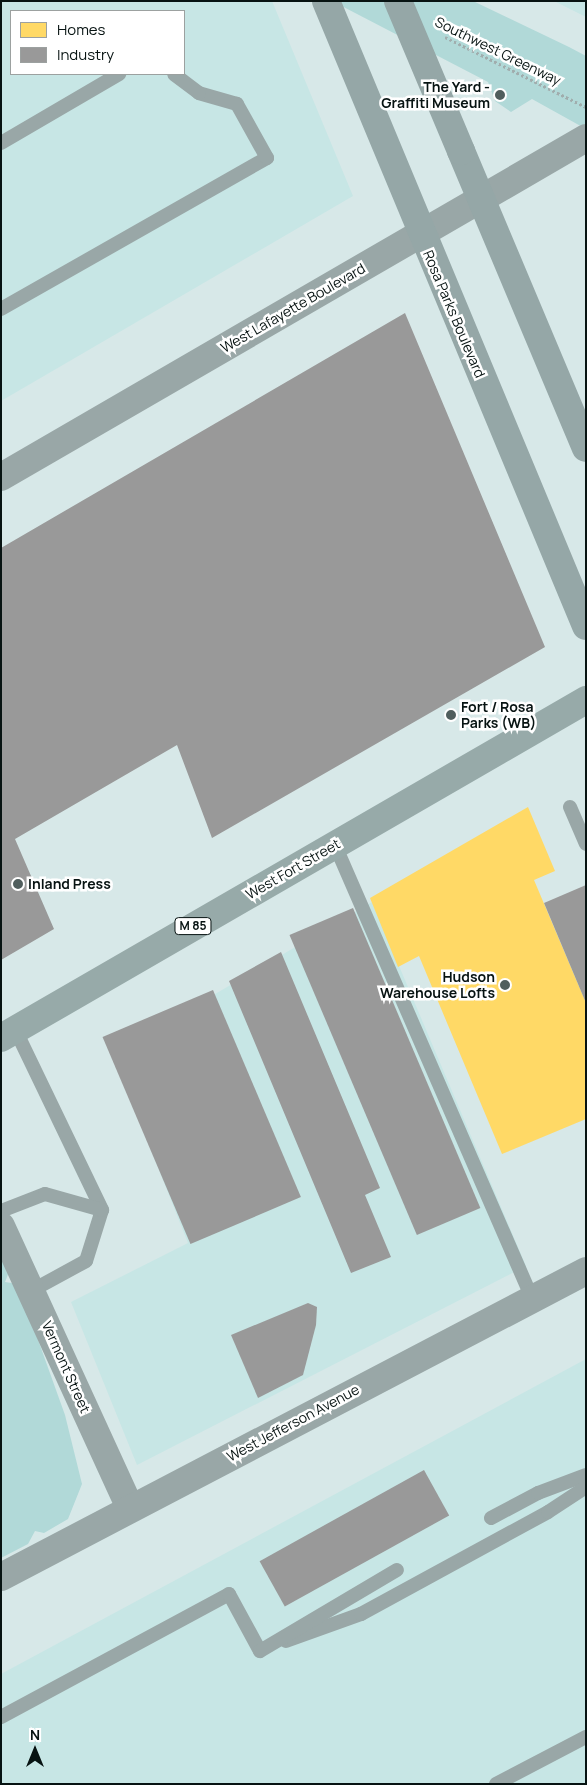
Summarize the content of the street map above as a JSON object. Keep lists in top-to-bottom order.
{
  "streets": {
    "main road": ["Rosa Parks Boulevard", "West Fort Street", "M 85"],
    "street": ["West Lafayette Boulevard", "Vermont Street", "West Jefferson Avenue"],
    "path": ["Southwest Greenway"]
  },
  "crossings": [
    ["West Lafayette Boulevard", "Rosa Parks Boulevard"],
    ["Vermont Street", "West Jefferson Avenue"]
  ],
  "places": [
    "The Yard - Graffiti Museum",
    "Fort / Rosa Parks (WB)",
    "Inland Press",
    "Hudson Warehouse Lofts"
  ],
  "legend": ["Homes", "Industry"],
  "north": "top"
}
